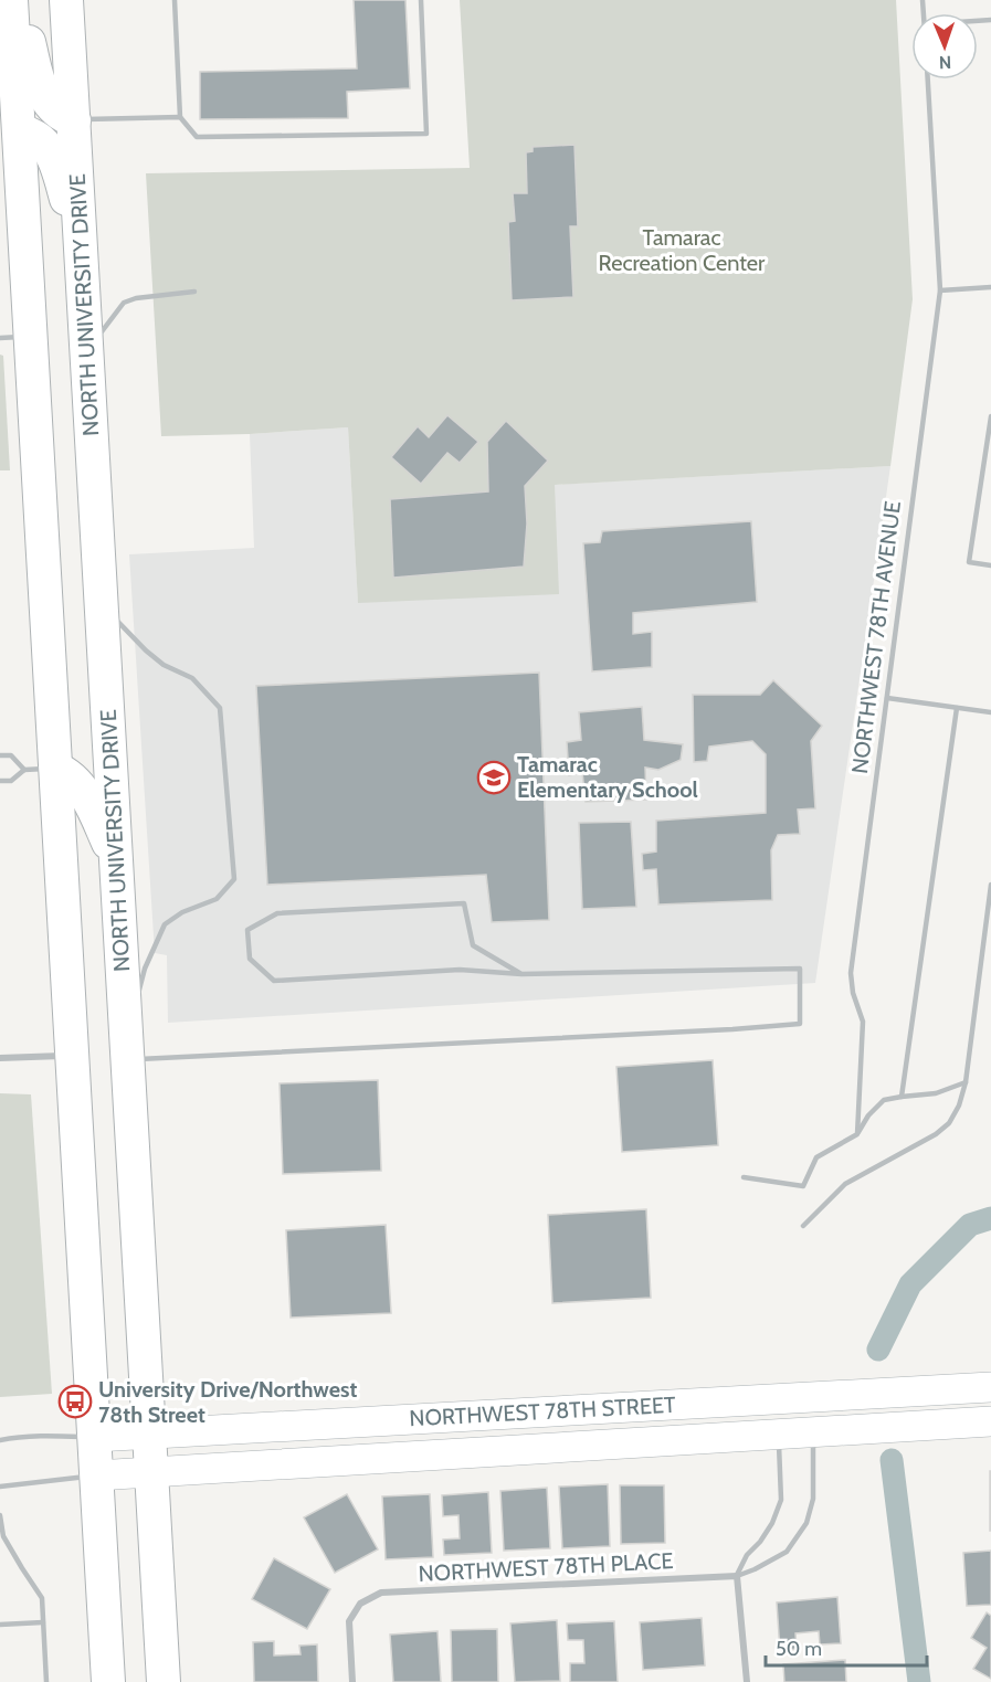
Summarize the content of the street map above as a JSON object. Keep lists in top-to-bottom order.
{
  "streets": {
    "main road": ["NORTH UNIVERSITY DRIVE"],
    "street": ["NORTHWEST 78TH STREET", "NORTHWEST 78TH PLACE"],
    "lane": ["NORTHWEST 78TH AVENUE"]
  },
  "crossings": [
    ["NORTH UNIVERSITY DRIVE", "NORTHWEST 78TH STREET"]
  ],
  "parks": ["Tamarac Recreation Center"],
  "places": {
    "school or university": ["Tamarac Elementary School"],
    "bus stop": ["University Drive/Northwest 78th Street"]
  },
  "scale_bar": "50 m",
  "north": "bottom"
}
